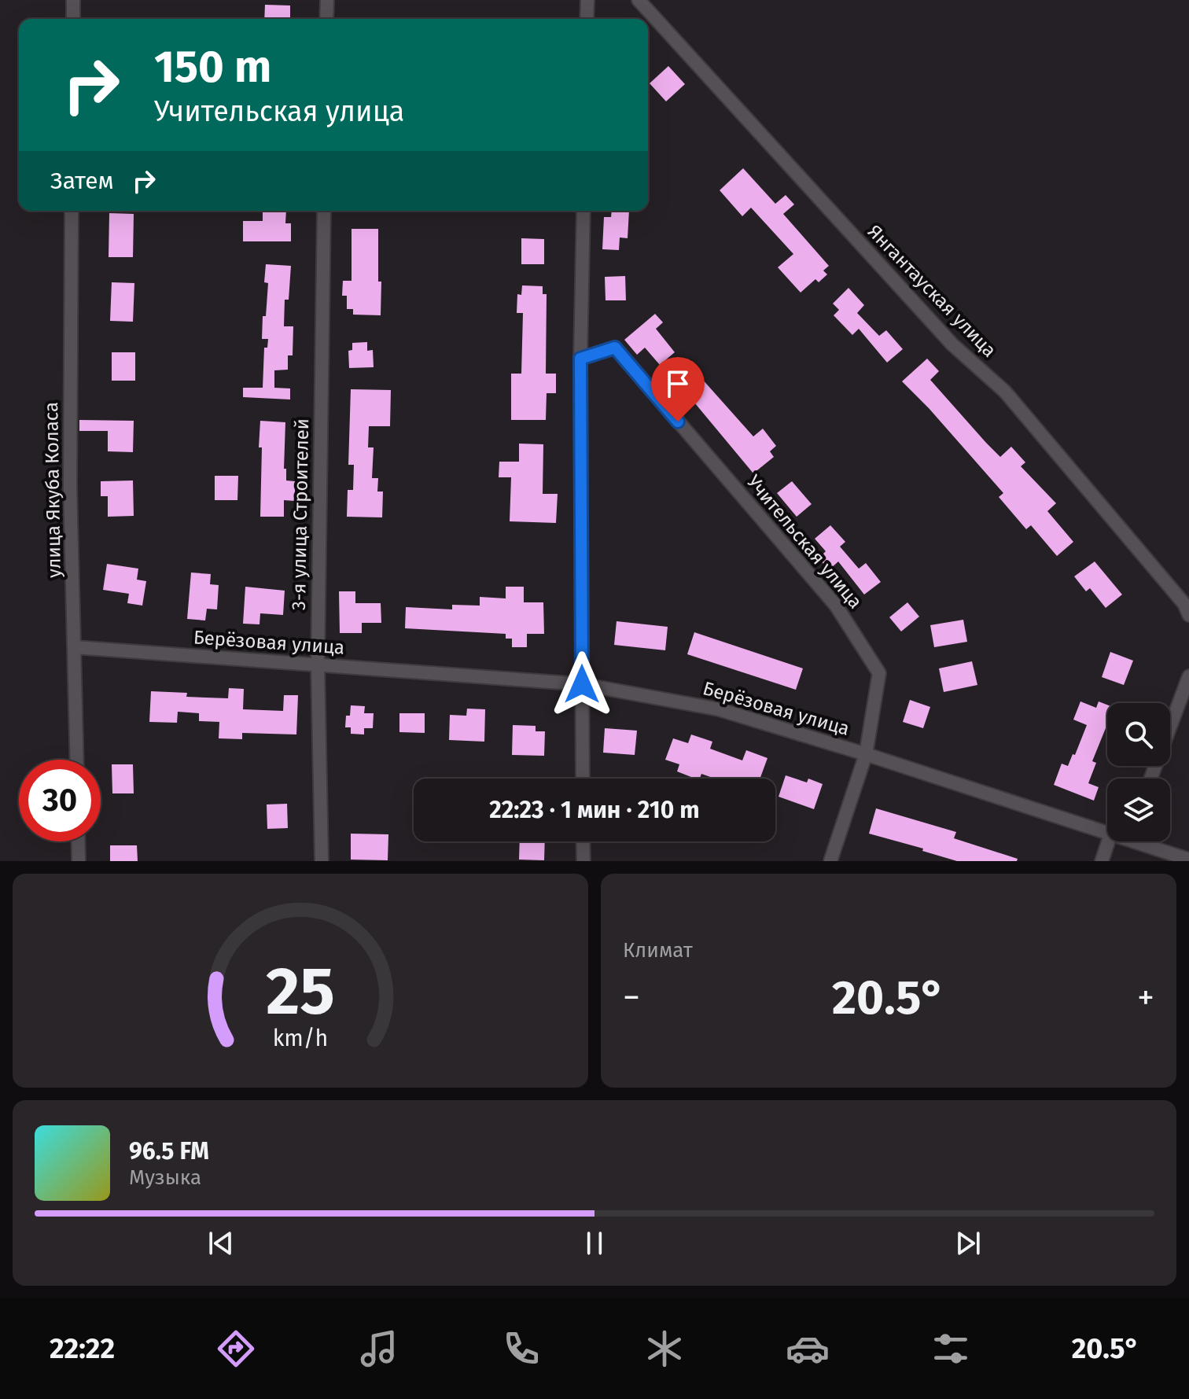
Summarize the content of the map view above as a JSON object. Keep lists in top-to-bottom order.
{
  "streets": {
    "street": [
      "Янгантауская улица",
      "улица Якуба Коласа",
      "3-я улица Строителей",
      "Учительская улица",
      "Берёзовая улица"
    ]
  },
  "crossings": [
    ["улица Якуба Коласа", "Берёзовая улица"],
    ["3-я улица Строителей", "Берёзовая улица"],
    ["Учительская улица", "Берёзовая улица"]
  ],
  "page": {
    "turn": ["150 m", "Учительская улица"],
    "then": "Затем",
    "limit": "30",
    "trip": "22:23 · 1 мин · 210 m",
    "tile": "Климат",
    "heat": ["−", "20.5°", "+"],
    "song": ["96.5 FM", "Музыка"],
    "tabs": ["22:22", "20.5°"],
    "gauge": ["25", "km/h"]
  }
}
